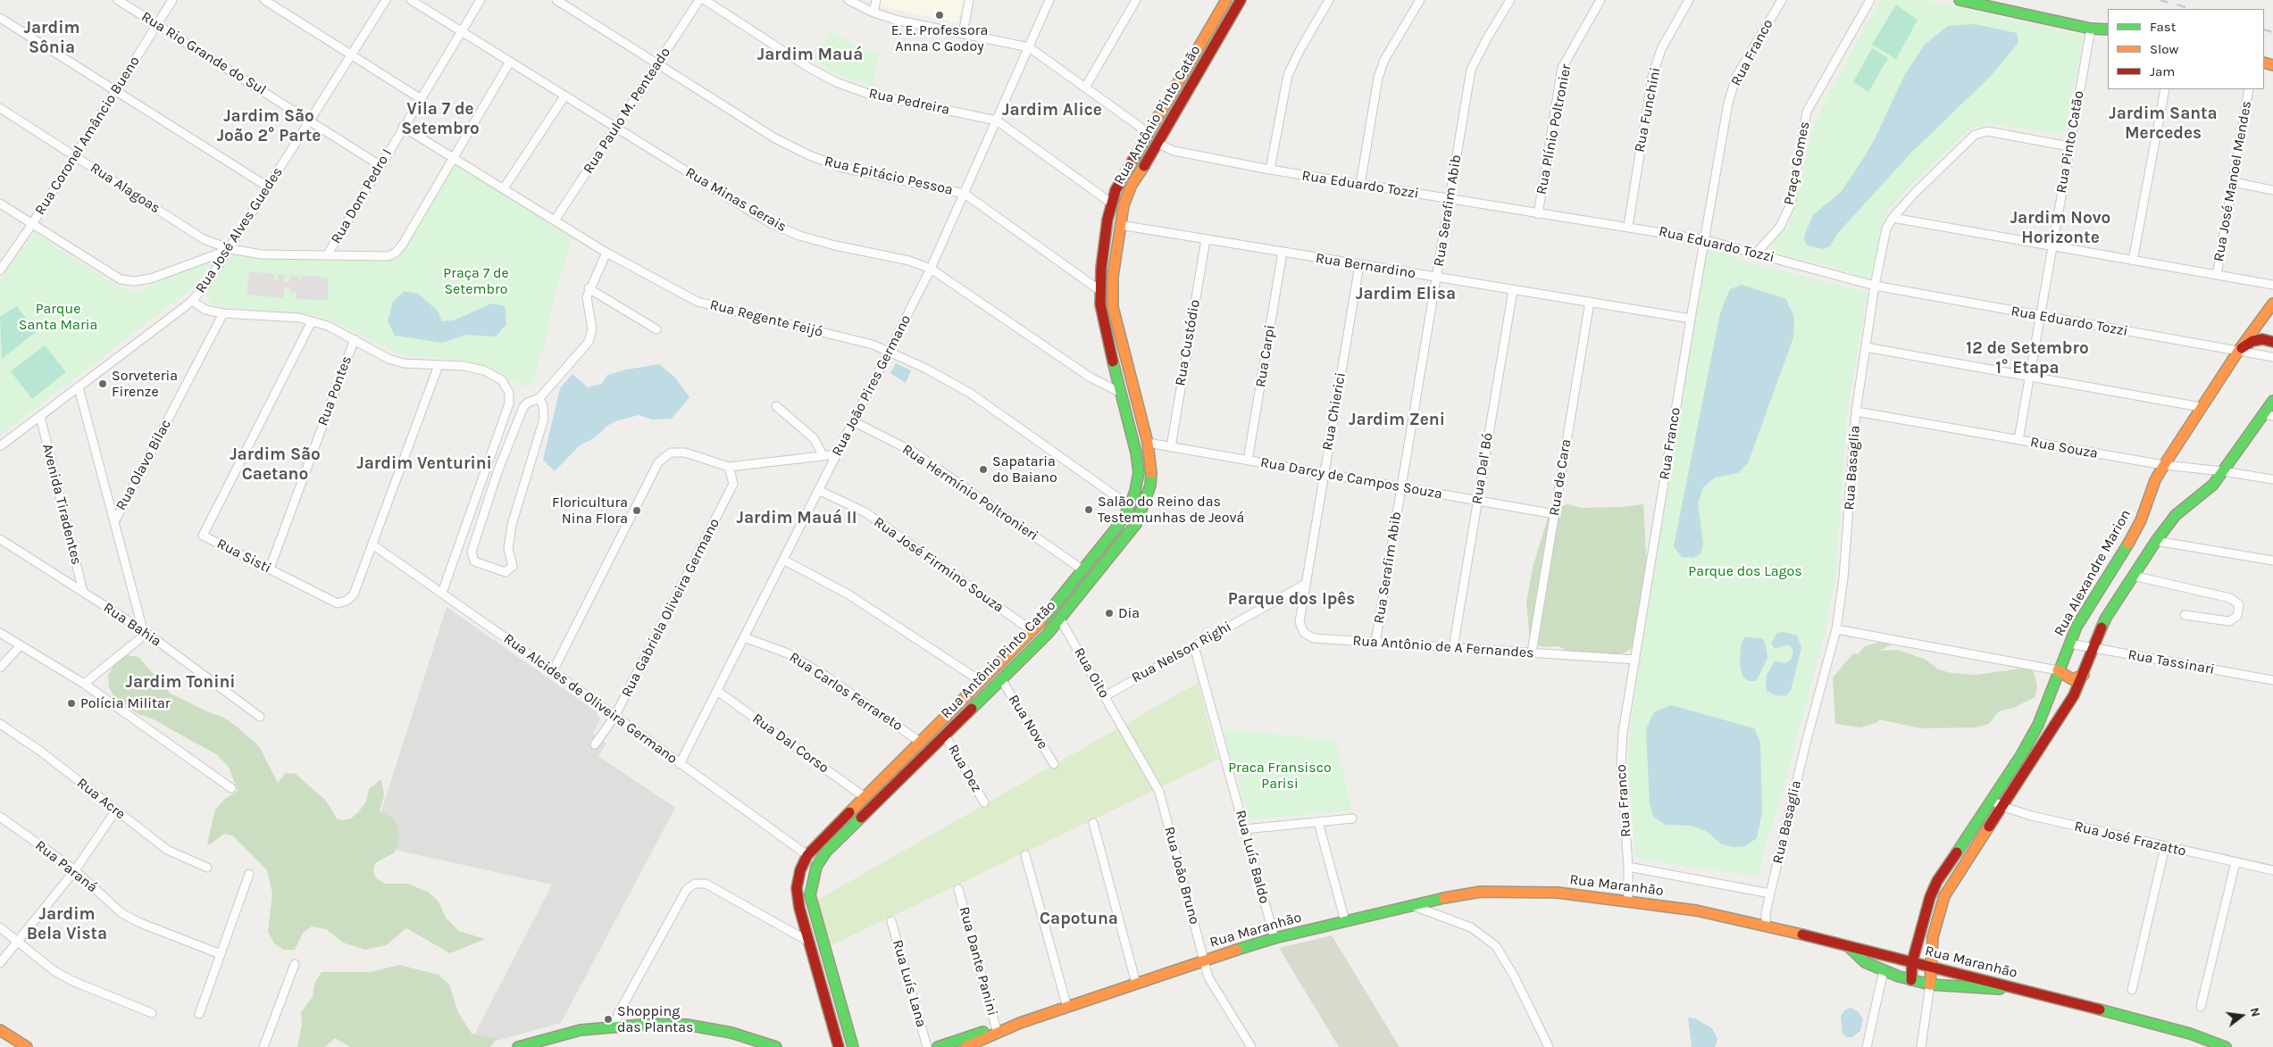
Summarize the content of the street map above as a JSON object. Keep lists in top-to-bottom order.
{
  "streets": {
    "main road": ["Rua Antônio Pinto Catão", "Rua Alexandre Marion", "Rua Maranhão"],
    "street": [
      "Rua Franco",
      "Rua Rio Grande do Sul",
      "Rua Pedreira",
      "Rua Funchini",
      "Rua Paulo M. Penteado",
      "Rua Plínio Poltronier",
      "Rua Coronel Amâncio Bueno",
      "Rua Pinto Catão",
      "Praça Gomes",
      "Rua Epitácio Pessoa",
      "Rua José Manoel Mendes",
      "Rua Eduardo Tozzi",
      "Rua Alagoas",
      "Rua Dom Pedro I",
      "Rua Minas Gerais",
      "Rua Serafim Abib",
      "Rua José Alves Guedes",
      "Rua Bernardino",
      "Rua Regente Feijó",
      "Rua Custódio",
      "Rua Carpi",
      "Rua João Pires Germano",
      "Rua Pontes",
      "Rua Chierici",
      "Rua Souza",
      "Rua Olavo Bilac",
      "Rua Basaglia",
      "Rua Dal' Bó",
      "Rua de Cara",
      "Rua Darcy de Campos Souza",
      "Rua Hermínio Poltronieri",
      "Avenida Tiradentes",
      "Rua Sisti",
      "Rua José Firmino Souza",
      "Rua Gabriela Oliveira Germano",
      "Rua Bahia",
      "Rua Antônio de A Fernandes",
      "Rua Nelson Righi",
      "Rua Tassinari",
      "Rua Oito",
      "Rua Carlos Ferrareto",
      "Rua Alcides de Oliveira Germano",
      "Rua Nove",
      "Rua Dal Corso",
      "Rua Dez",
      "Rua Acre",
      "Rua José Frazatto",
      "Rua Luís Baldo",
      "Rua Paraná",
      "Rua João Bruno",
      "Rua Dante Panini",
      "Rua Luís Lana"
    ]
  },
  "crossings": [
    ["Rua Franco", "Rua Eduardo Tozzi"],
    ["Rua Franco", "Rua Bernardino"],
    ["Rua Franco", "Rua Antônio de A Fernandes"],
    ["Rua Franco", "Rua Maranhão"],
    ["Rua Rio Grande do Sul", "Rua Coronel Amâncio Bueno"],
    ["Rua Rio Grande do Sul", "Rua Dom Pedro I"],
    ["Rua Rio Grande do Sul", "Rua José Alves Guedes"],
    ["Rua Pedreira", "Rua Antônio Pinto Catão"],
    ["Rua Pedreira", "Rua João Pires Germano"],
    ["Rua Funchini", "Rua Eduardo Tozzi"],
    ["Rua Paulo M. Penteado", "Rua Epitácio Pessoa"],
    ["Rua Paulo M. Penteado", "Rua Minas Gerais"],
    ["Rua Paulo M. Penteado", "Rua Regente Feijó"],
    ["Rua Antônio Pinto Catão", "Rua Epitácio Pessoa"],
    ["Rua Antônio Pinto Catão", "Rua Eduardo Tozzi"],
    ["Rua Antônio Pinto Catão", "Rua Minas Gerais"],
    ["Rua Antônio Pinto Catão", "Rua Bernardino"],
    ["Rua Antônio Pinto Catão", "Rua Regente Feijó"],
    ["Rua Antônio Pinto Catão", "Rua Darcy de Campos Souza"],
    ["Rua Antônio Pinto Catão", "Rua Hermínio Poltronieri"],
    ["Rua Antônio Pinto Catão", "Rua José Firmino Souza"],
    ["Rua Antônio Pinto Catão", "Rua Oito"],
    ["Rua Antônio Pinto Catão", "Rua Carlos Ferrareto"],
    ["Rua Antônio Pinto Catão", "Rua Alcides de Oliveira Germano"],
    ["Rua Antônio Pinto Catão", "Rua Nove"],
    ["Rua Antônio Pinto Catão", "Rua Dal Corso"],
    ["Rua Antônio Pinto Catão", "Rua Dez"],
    ["Rua Plínio Poltronier", "Rua Eduardo Tozzi"],
    ["Rua Coronel Amâncio Bueno", "Rua Alagoas"],
    ["Rua Pinto Catão", "Rua Eduardo Tozzi"],
    ["Rua Pinto Catão", "Rua Souza"],
    ["Rua Pinto Catão", "Rua Basaglia"],
    ["Praça Gomes", "Rua Eduardo Tozzi"],
    ["Rua Epitácio Pessoa", "Rua João Pires Germano"],
    ["Rua Eduardo Tozzi", "Rua Serafim Abib"],
    ["Rua Eduardo Tozzi", "Rua Basaglia"],
    ["Rua Eduardo Tozzi", "Rua Alexandre Marion"],
    ["Rua Alagoas", "Rua Dom Pedro I"],
    ["Rua Alagoas", "Rua José Alves Guedes"],
    ["Rua Alagoas", "Rua Regente Feijó"],
    ["Rua Dom Pedro I", "Rua Minas Gerais"],
    ["Rua Dom Pedro I", "Rua Regente Feijó"],
    ["Rua Minas Gerais", "Rua João Pires Germano"],
    ["Rua Serafim Abib", "Rua Bernardino"],
    ["Rua Serafim Abib", "Rua Darcy de Campos Souza"],
    ["Rua Serafim Abib", "Rua Antônio de A Fernandes"],
    ["Rua José Alves Guedes", "Avenida Tiradentes"],
    ["Rua Bernardino", "Rua Custódio"],
    ["Rua Bernardino", "Rua Carpi"],
    ["Rua Bernardino", "Rua Chierici"],
    ["Rua Bernardino", "Rua Dal' Bó"],
    ["Rua Bernardino", "Rua de Cara"],
    ["Rua Regente Feijó", "Rua João Pires Germano"],
    ["Rua Custódio", "Rua Darcy de Campos Souza"],
    ["Rua Carpi", "Rua Darcy de Campos Souza"],
    ["Rua João Pires Germano", "Rua Hermínio Poltronieri"],
    ["Rua João Pires Germano", "Rua José Firmino Souza"],
    ["Rua João Pires Germano", "Rua Carlos Ferrareto"],
    ["Rua João Pires Germano", "Rua Alcides de Oliveira Germano"],
    ["Rua João Pires Germano", "Rua Dal Corso"],
    ["Rua Pontes", "Rua Sisti"],
    ["Rua Chierici", "Rua Darcy de Campos Souza"],
    ["Rua Chierici", "Rua Antônio de A Fernandes"],
    ["Rua Chierici", "Rua Nelson Righi"],
    ["Rua Souza", "Rua Basaglia"],
    ["Rua Souza", "Rua Alexandre Marion"],
    ["Rua Basaglia", "Rua Maranhão"],
    ["Rua Dal' Bó", "Rua Darcy de Campos Souza"],
    ["Rua Dal' Bó", "Rua Antônio de A Fernandes"],
    ["Rua de Cara", "Rua Darcy de Campos Souza"],
    ["Rua de Cara", "Rua Antônio de A Fernandes"],
    ["Avenida Tiradentes", "Rua Bahia"],
    ["Rua Sisti", "Rua Alcides de Oliveira Germano"],
    ["Rua Alexandre Marion", "Rua Tassinari"],
    ["Rua Alexandre Marion", "Rua José Frazatto"],
    ["Rua Alexandre Marion", "Rua Maranhão"],
    ["Rua Gabriela Oliveira Germano", "Rua Alcides de Oliveira Germano"],
    ["Rua Antônio de A Fernandes", "Rua Nelson Righi"],
    ["Rua Nelson Righi", "Rua Oito"],
    ["Rua Nelson Righi", "Rua Luís Baldo"],
    ["Rua Oito", "Rua João Bruno"],
    ["Rua Luís Baldo", "Rua Maranhão"],
    ["Rua João Bruno", "Rua Maranhão"],
    ["Rua Maranhão", "Rua Dante Panini"]
  ],
  "districts": [
    "Jardim Sônia",
    "Jardim Mauá",
    "Vila 7 de Setembro",
    "Jardim Alice",
    "Jardim Santa Mercedes",
    "Jardim São João 2° Parte",
    "Jardim Novo Horizonte",
    "Jardim Elisa",
    "12 de Setembro 1° Etapa",
    "Jardim Zeni",
    "Jardim São Caetano",
    "Jardim Venturini",
    "Jardim Mauá II",
    "Parque dos Ipês",
    "Jardim Tonini",
    "Jardim Bela Vista",
    "Capotuna"
  ],
  "parks": [
    "Praça 7 de Setembro",
    "Parque Santa Maria",
    "Parque dos Lagos",
    "Praca Fransisco Parisi"
  ],
  "places": [
    "E. E. Professora Anna C Godoy",
    "Sorveteria Firenze",
    "Sapataria do Baiano",
    "Salão do Reino das Testemunhas de Jeová",
    "Floricultura Nina Flora",
    "Dia",
    "Polícia Militar",
    "Shopping das Plantas"
  ],
  "legend": ["Fast", "Slow", "Jam"],
  "north": "right"
}
